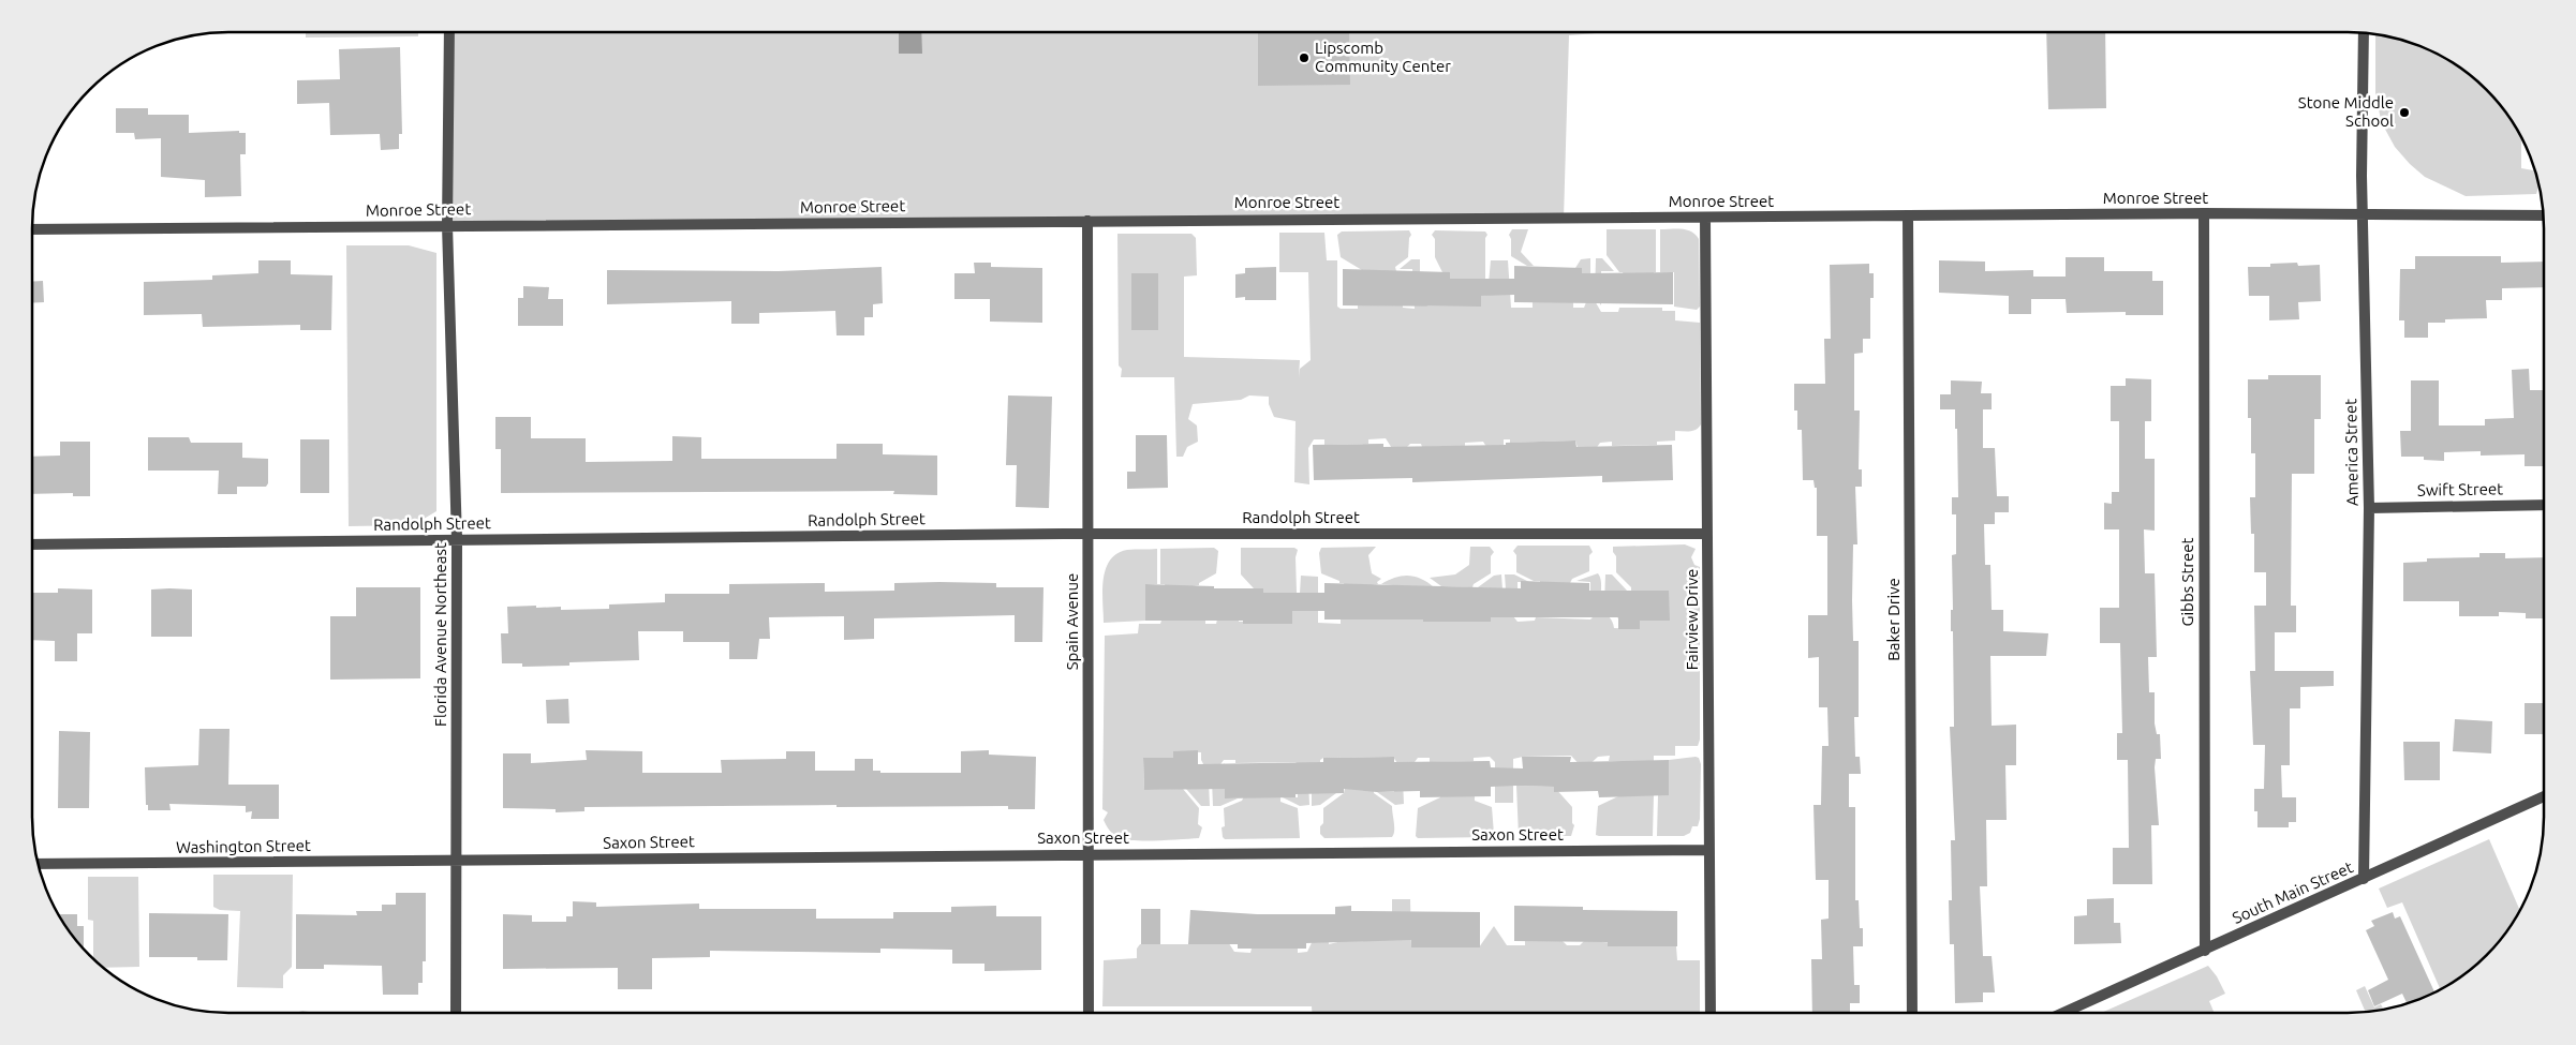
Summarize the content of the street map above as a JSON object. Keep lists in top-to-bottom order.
{
  "streets": {
    "street": [
      "Monroe Street",
      "America Street",
      "Swift Street",
      "Randolph Street",
      "Gibbs Street",
      "Fairview Drive",
      "Baker Drive",
      "Spain Avenue",
      "Florida Avenue Northeast",
      "Saxon Street",
      "Washington Street",
      "South Main Street"
    ]
  },
  "crossings": [
    ["Monroe Street", "America Street"],
    ["Monroe Street", "Gibbs Street"],
    ["Monroe Street", "Fairview Drive"],
    ["Monroe Street", "Baker Drive"],
    ["Monroe Street", "Spain Avenue"],
    ["Monroe Street", "Florida Avenue Northeast"],
    ["America Street", "Swift Street"],
    ["America Street", "South Main Street"],
    ["Randolph Street", "Fairview Drive"],
    ["Randolph Street", "Spain Avenue"],
    ["Randolph Street", "Florida Avenue Northeast"],
    ["Gibbs Street", "South Main Street"],
    ["Fairview Drive", "Saxon Street"],
    ["Spain Avenue", "Saxon Street"],
    ["Florida Avenue Northeast", "Saxon Street"],
    ["Florida Avenue Northeast", "Washington Street"],
    ["Saxon Street", "Washington Street"]
  ],
  "places": ["Lipscomb Community Center", "Stone Middle School"]
}
